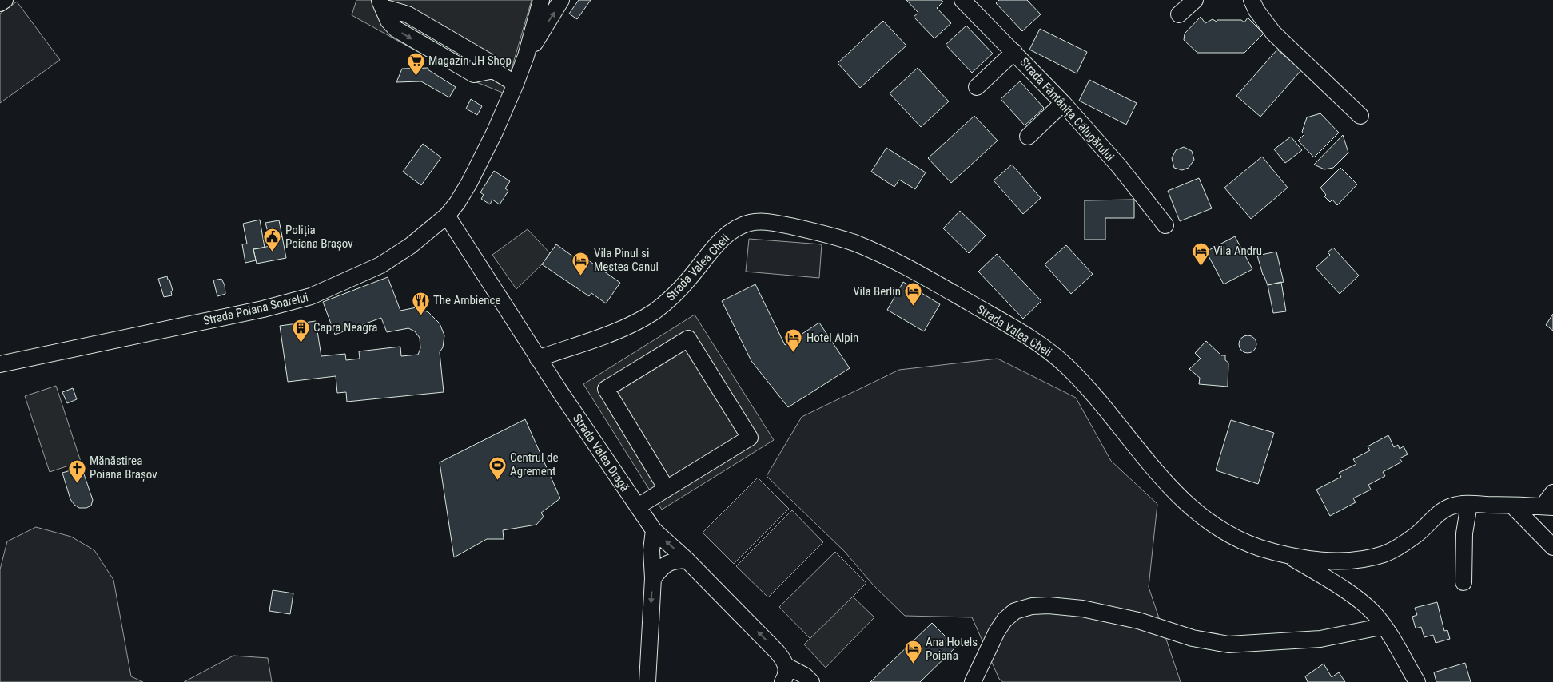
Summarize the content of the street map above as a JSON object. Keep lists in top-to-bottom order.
{
  "streets": {
    "street": [
      "Strada Fântânița Călugărului",
      "Strada Valea Cheii",
      "Strada Poiana Soarelui",
      "Strada Valea Dragă"
    ]
  },
  "crossings": [
    ["Strada Valea Cheii", "Strada Valea Dragă"],
    ["Strada Poiana Soarelui", "Strada Valea Dragă"]
  ],
  "places": {
    "supermarket": ["Magazin JH Shop"],
    "public building": ["Poliția Poiana Brașov"],
    "hotel": [
      "Vila Andru",
      "Vila Pinul si Mestea Canul",
      "Vila Berlin",
      "Hotel Alpin",
      "Ana Hotels Poiana"
    ],
    "restaurant": ["The Ambience"],
    "building": ["Capra Neagra"],
    "sports": ["Centrul de Agrement"],
    "church": ["Mănăstirea Poiana Brașov"]
  }
}
